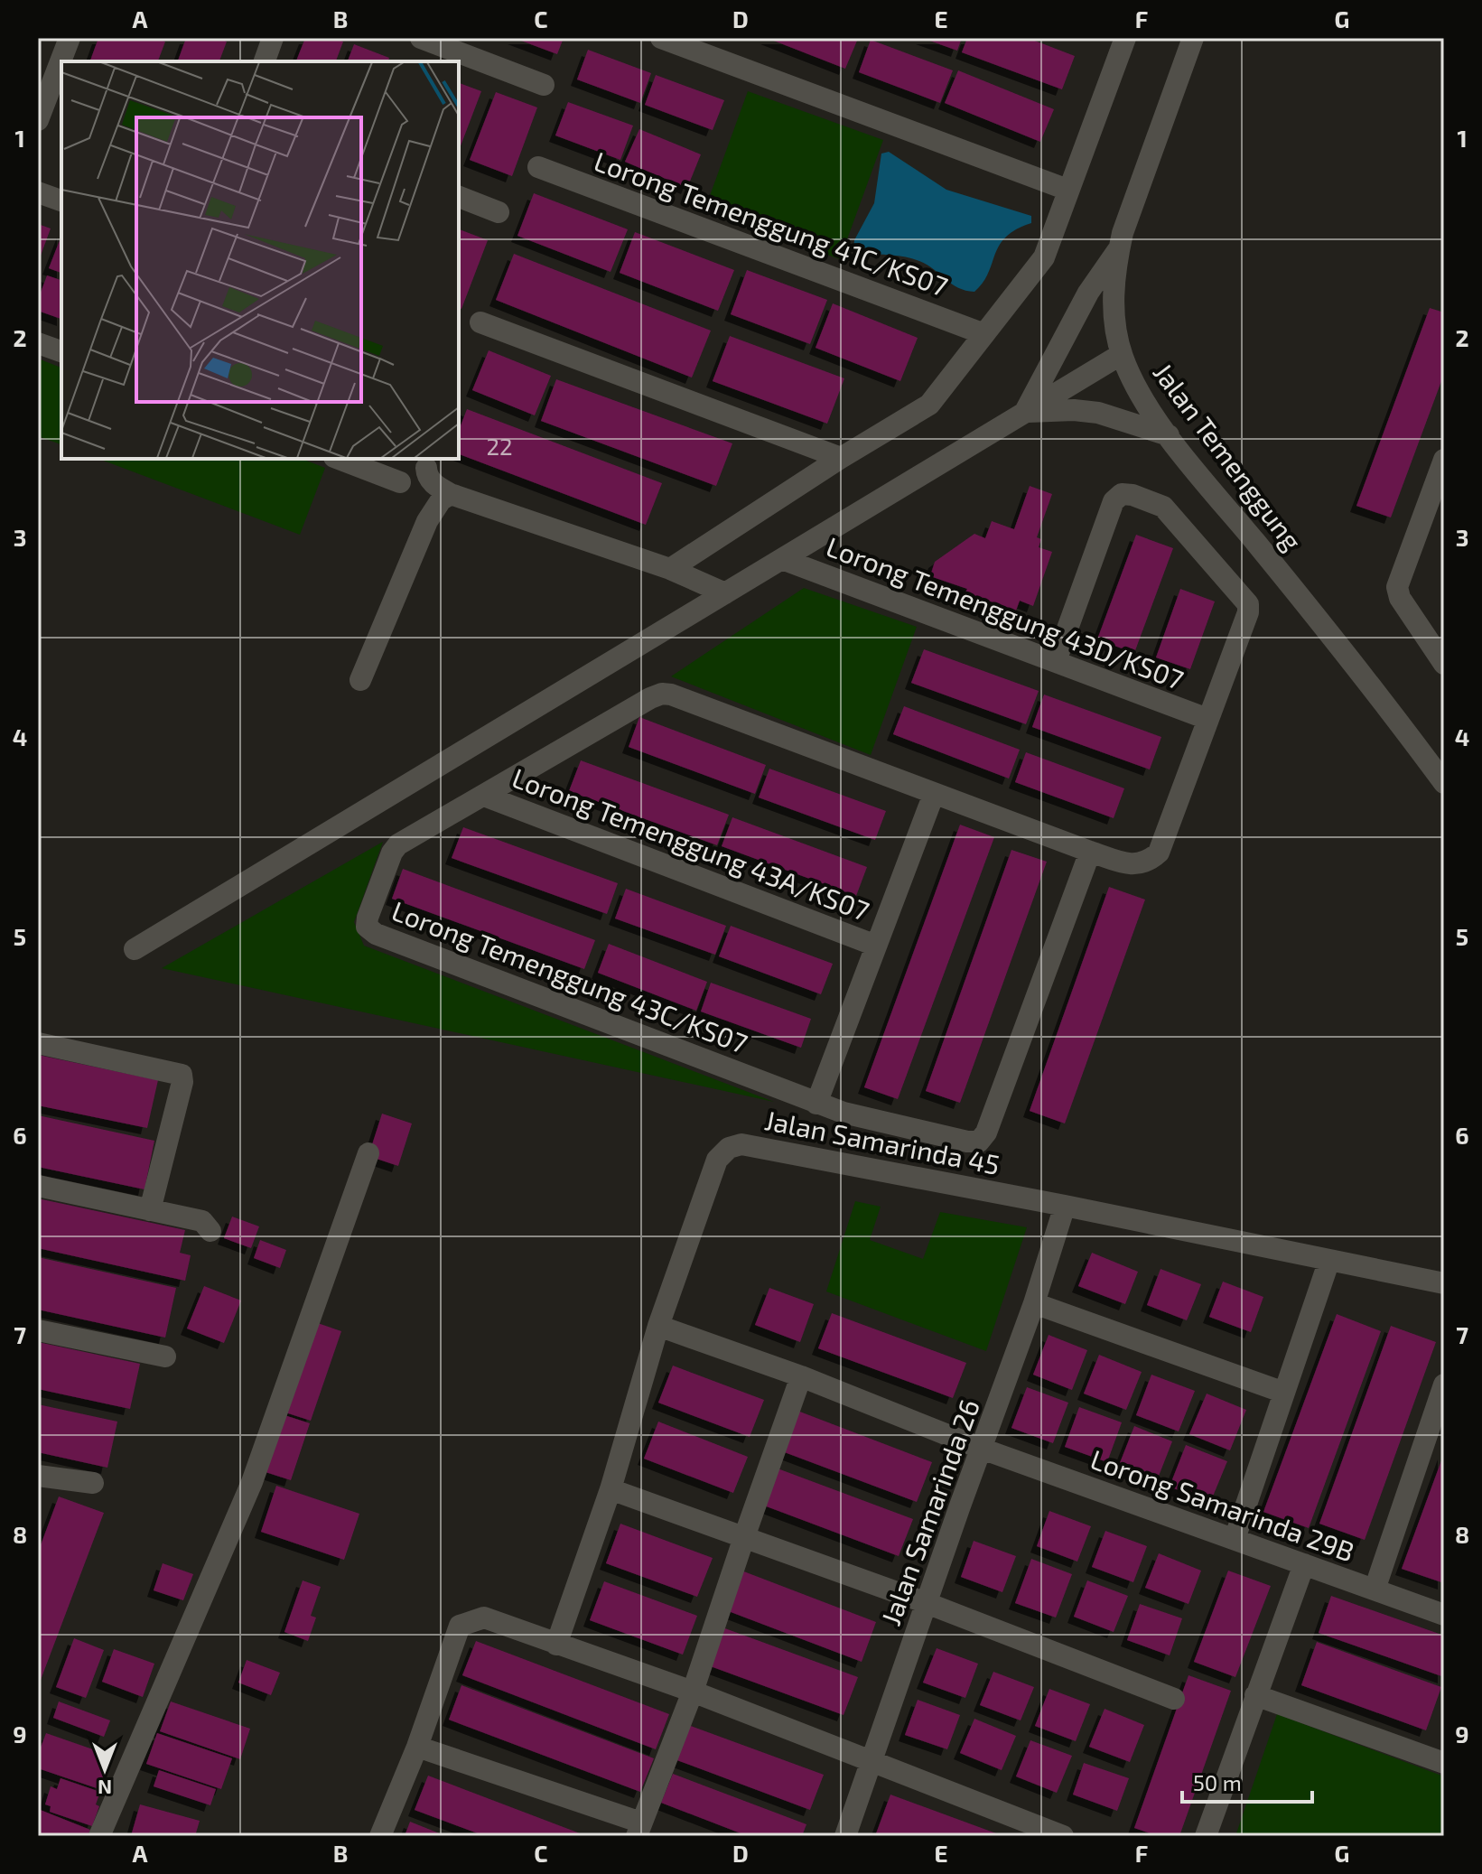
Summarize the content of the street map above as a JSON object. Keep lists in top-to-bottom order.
{
  "streets": {
    "street": [
      "Lorong Temenggung 41C/KS07",
      "Jalan Temenggung",
      "Lorong Temenggung 43D/KS07",
      "Lorong Temenggung 43A/KS07",
      "Lorong Temenggung 43C/KS07",
      "Jalan Samarinda 45",
      "Lorong Samarinda 29B",
      "Jalan Samarinda 26"
    ]
  },
  "crossings": [
    ["Lorong Temenggung 43D/KS07", "Lorong Temenggung 43C/KS07"],
    ["Lorong Temenggung 43A/KS07", "Lorong Temenggung 43C/KS07"],
    ["Jalan Samarinda 45", "Lorong Samarinda 29B"],
    ["Jalan Samarinda 45", "Jalan Samarinda 26"],
    ["Lorong Samarinda 29B", "Jalan Samarinda 26"]
  ],
  "house_numbers": ["22"],
  "scale_bar": "50 m",
  "north": "bottom",
  "grid": {
    "columns": [
      "A",
      "B",
      "C",
      "D",
      "E",
      "F",
      "G"
    ],
    "rows": [
      "1",
      "2",
      "3",
      "4",
      "5",
      "6",
      "7",
      "8",
      "9"
    ]
  }
}
